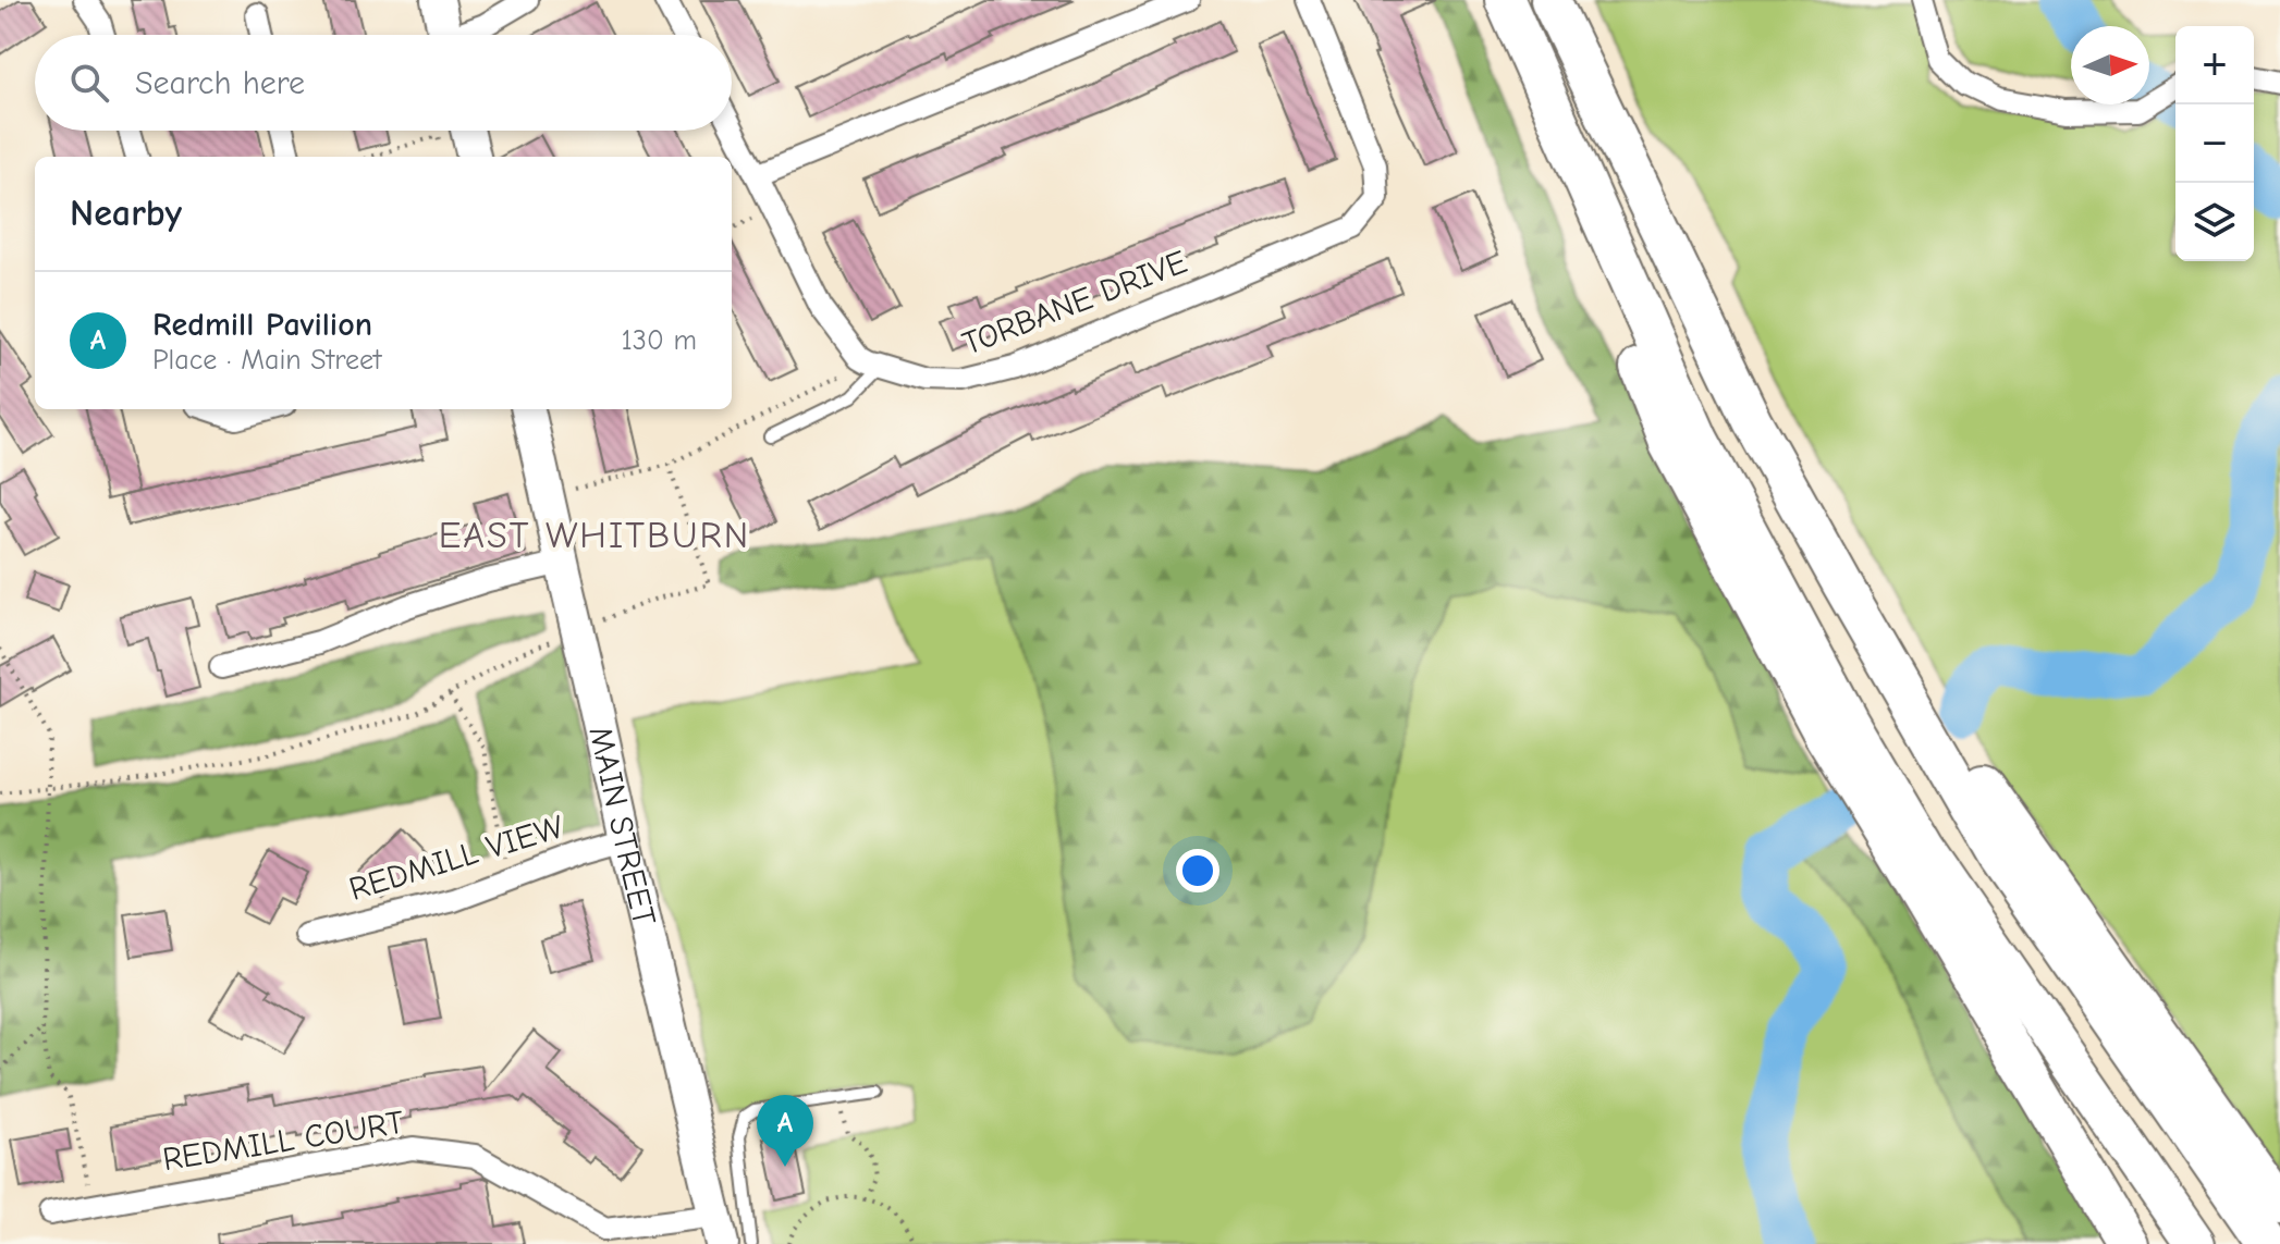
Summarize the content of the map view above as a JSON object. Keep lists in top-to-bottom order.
{
  "streets": {
    "main road": ["MAIN STREET"],
    "street": ["TORBANE DRIVE", "REDMILL VIEW", "REDMILL COURT"]
  },
  "crossings": [
    ["MAIN STREET", "REDMILL VIEW"],
    ["MAIN STREET", "REDMILL COURT"]
  ],
  "districts": ["EAST WHITBURN"],
  "north": "right",
  "page": {
    "map_buttons": ["+", "−"],
    "search": "Search here",
    "heading": "Nearby",
    "list": [
      {
        "mark": "A",
        "name": "Redmill Pavilion",
        "note": "Place · Main Street",
        "value": "130 m"
      }
    ],
    "pins": "A"
  }
}
